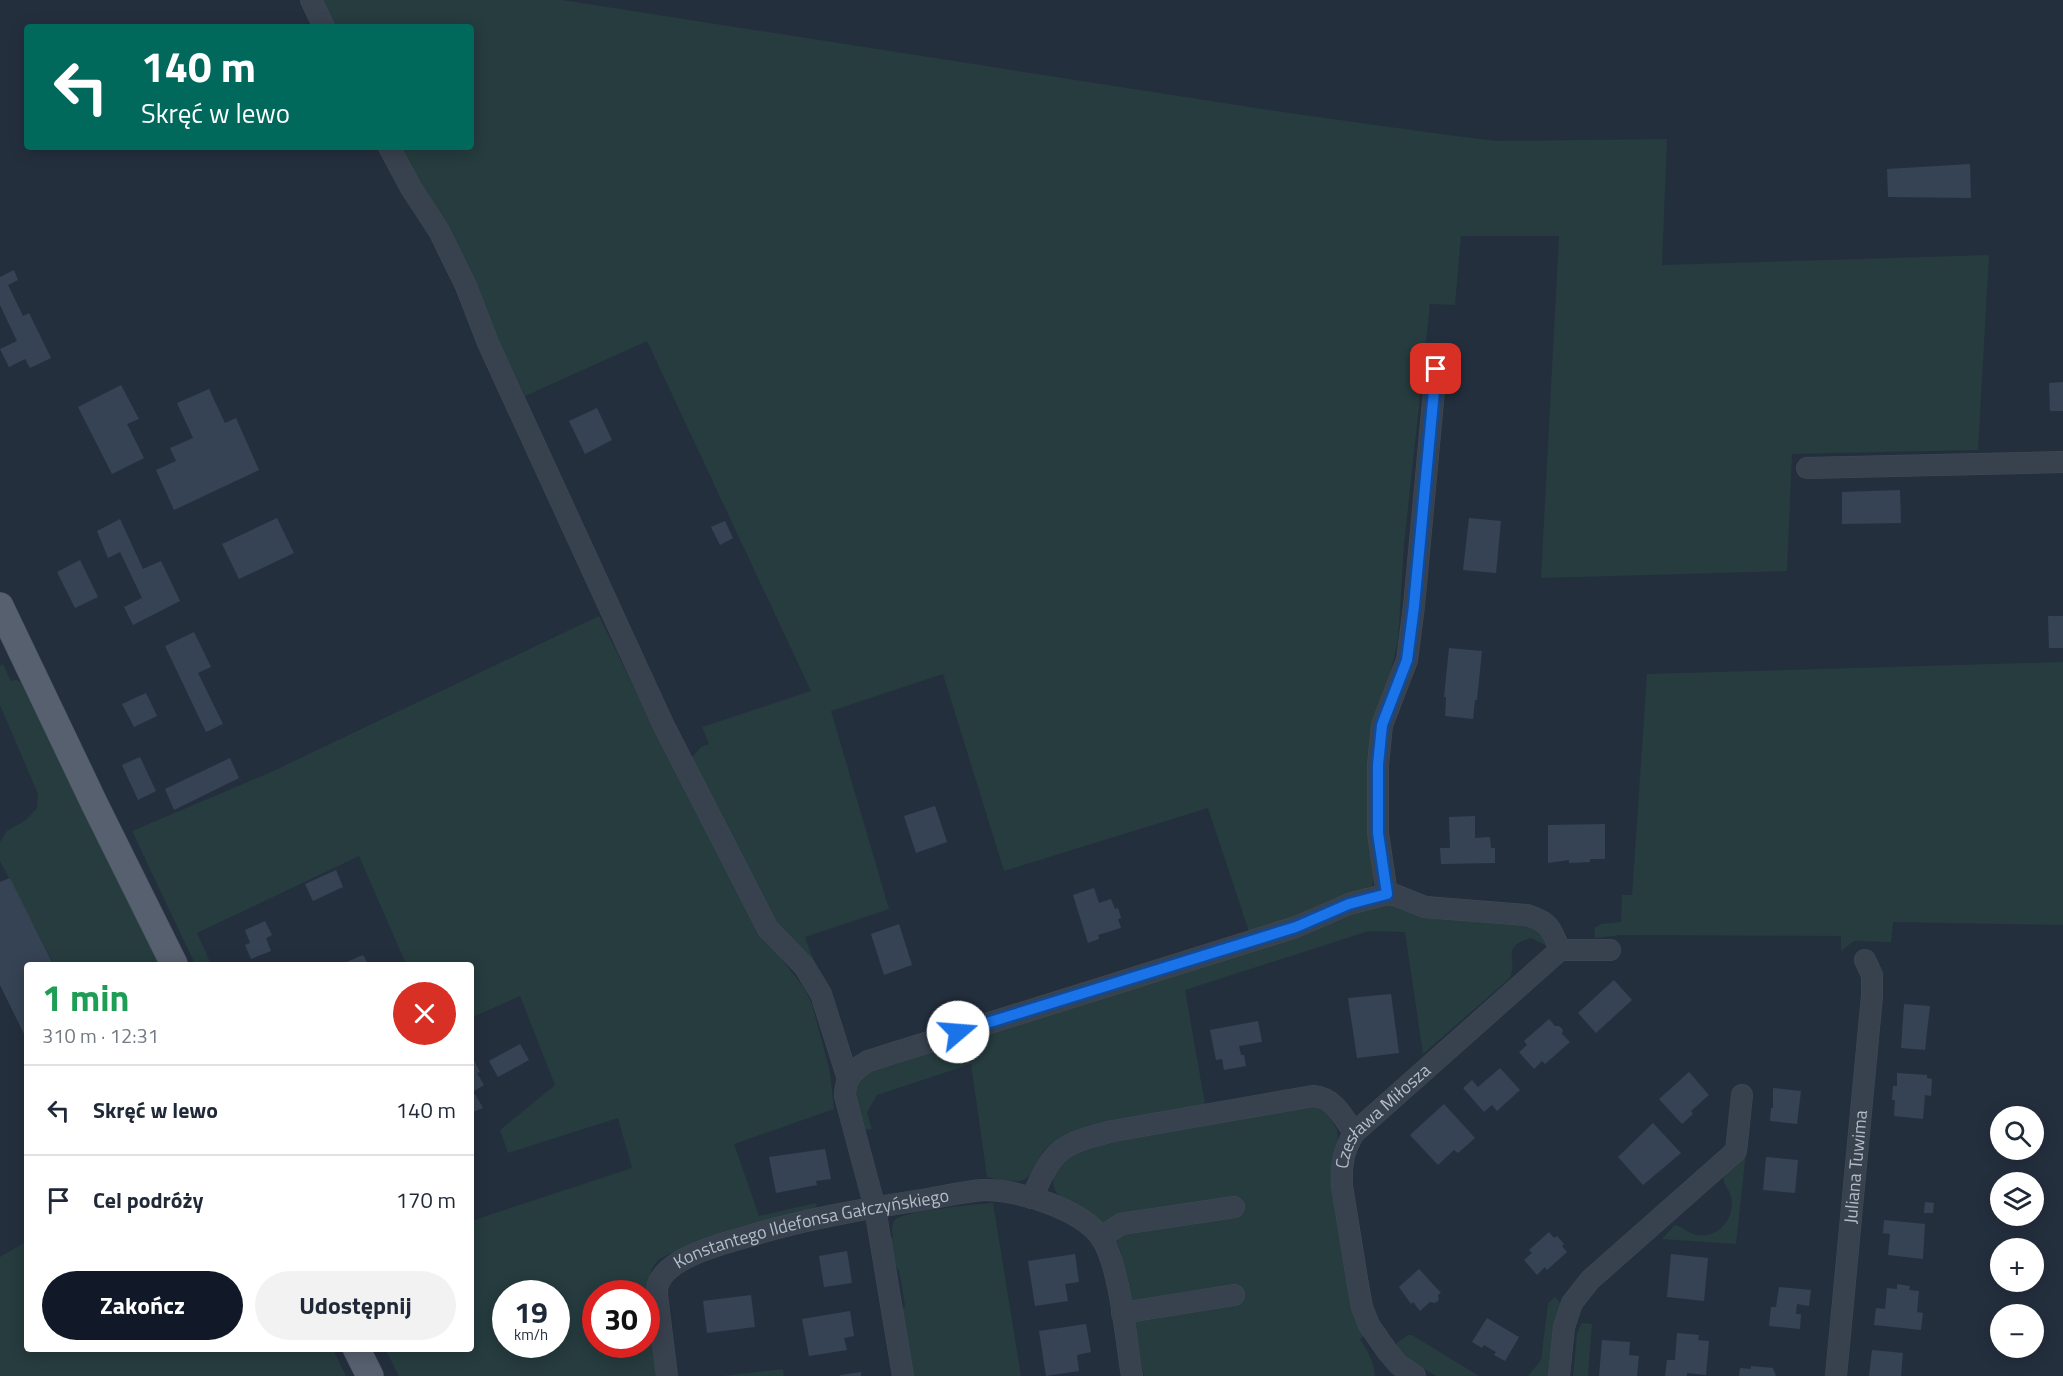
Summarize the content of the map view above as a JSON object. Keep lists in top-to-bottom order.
{
  "streets": {
    "street": ["Czesława Miłosza", "Juliana Tuwima", "Konstantego Ildefonsa Gałczyńskiego"]
  },
  "page": {
    "turn": ["140 m", "Skręć w lewo"],
    "heading": ["1 min", "310 m · 12:31"],
    "list": [
      {
        "name": "Skręć w lewo",
        "value": "140 m"
      },
      {
        "name": "Cel podróży",
        "value": "170 m"
      }
    ],
    "map_buttons": ["+", "−"],
    "buttons": ["Zakończ", "Udostępnij"],
    "speed": "19 km/h",
    "limit": "30"
  }
}
